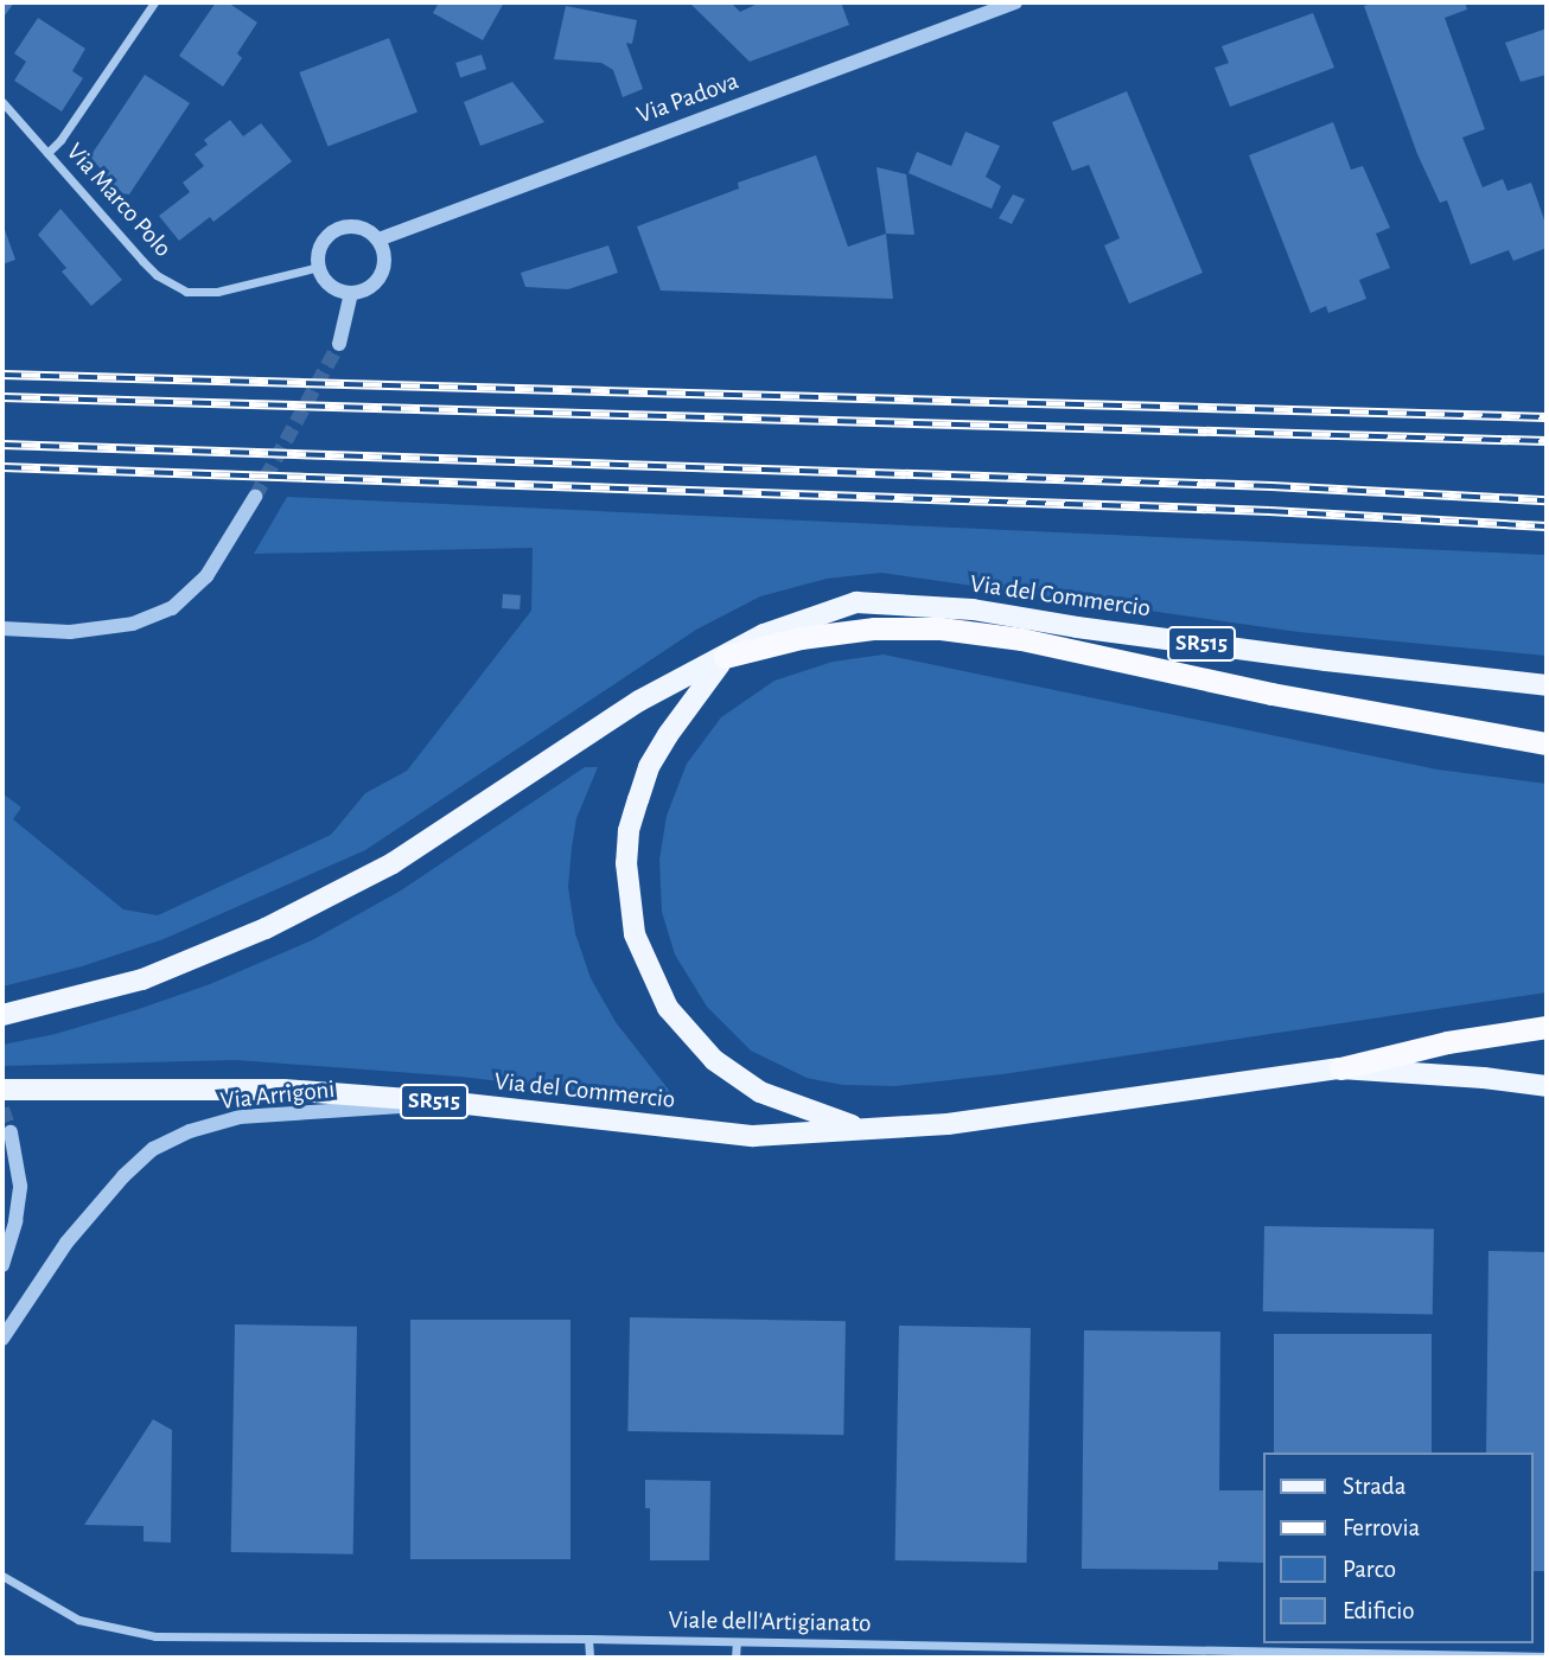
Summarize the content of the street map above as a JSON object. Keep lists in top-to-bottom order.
{
  "streets": {
    "highway": ["Via del Commercio"],
    "main road": ["SR515"],
    "street": [
      "Via Padova",
      "Via Marco Polo",
      "Via Arrigoni",
      "Viale dell'Artigianato"
    ]
  },
  "crossings": [
    ["Via Padova", "Via Marco Polo"],
    ["Via del Commercio", "Via Arrigoni"]
  ],
  "legend": [
    "Strada",
    "Ferrovia",
    "Parco",
    "Edificio"
  ]
}
